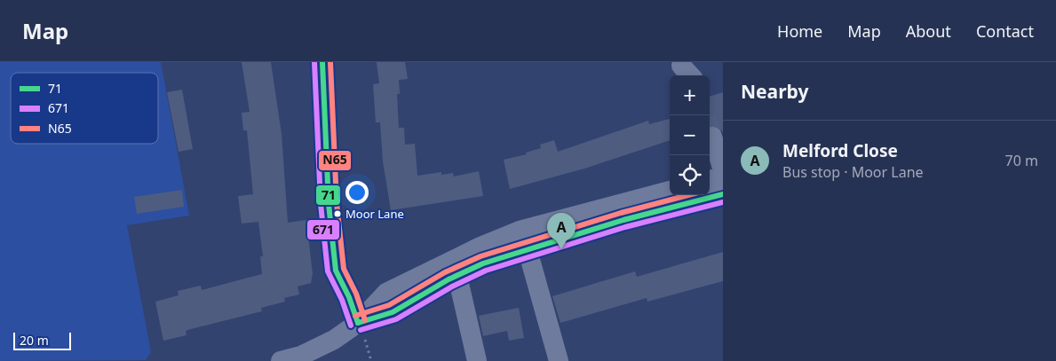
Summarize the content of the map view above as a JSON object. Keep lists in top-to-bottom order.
{
  "places": ["Moor Lane"],
  "lines": ["transit line 71", "transit line 671", "transit line N65"],
  "legend": ["71", "671", "N65"],
  "scale_bar": "20 m",
  "page": {
    "header": "Map",
    "nav": [
      "Home",
      "Map",
      "About",
      "Contact"
    ],
    "heading": "Nearby",
    "map_buttons": ["+", "−"],
    "list": [
      {
        "mark": "A",
        "name": "Melford Close",
        "note": "Bus stop · Moor Lane",
        "value": "70 m"
      }
    ],
    "pins": "A",
    "scale": "20 m"
  }
}
